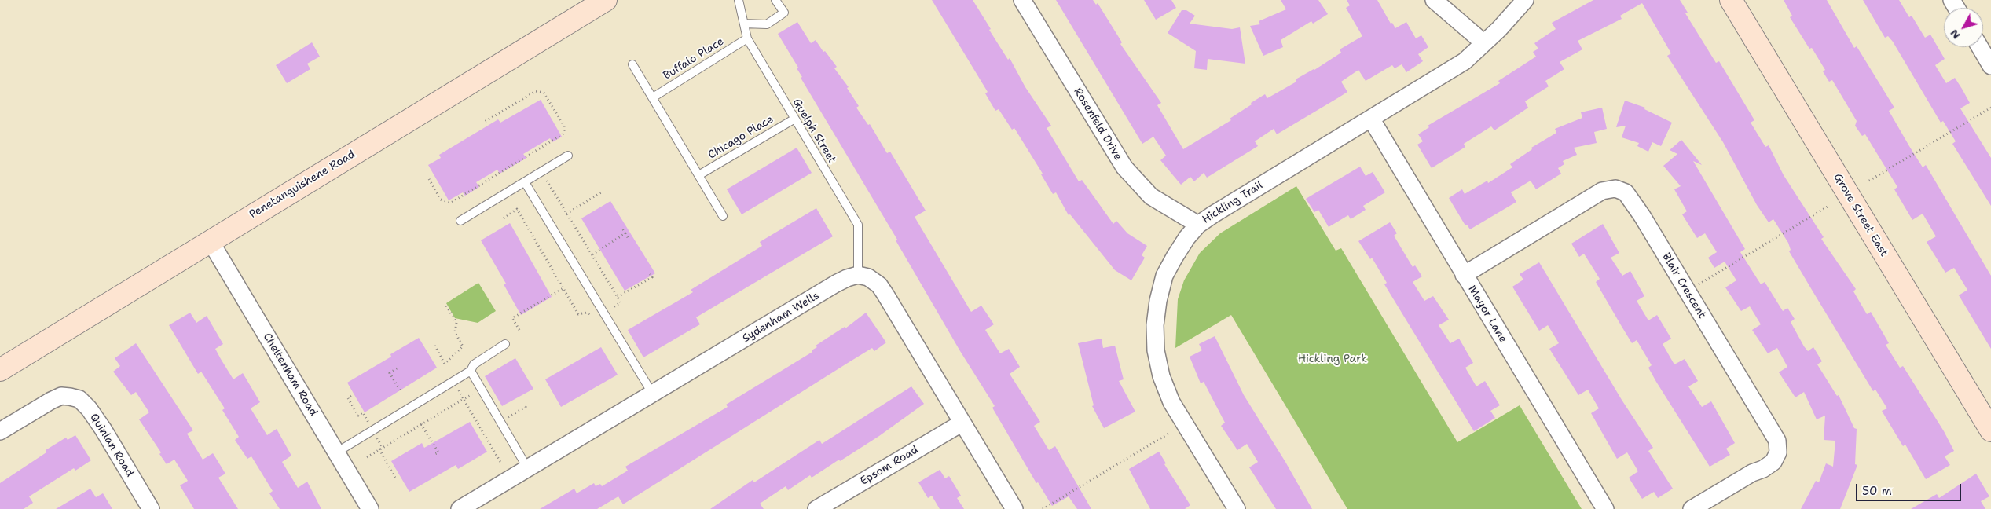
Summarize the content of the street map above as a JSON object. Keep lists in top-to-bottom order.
{
  "streets": {
    "main road": ["Penetanguishene Road", "Grove Street East"],
    "street": [
      "Rosenfeld Drive",
      "Hickling Trail",
      "Blair Crescent",
      "Mayor Lane",
      "Sydenham Wells",
      "Cheltenham Road",
      "Quinlan Road",
      "Epsom Road"
    ],
    "lane": ["Buffalo Place", "Guelph Street", "Chicago Place"]
  },
  "crossings": [
    ["Buffalo Place", "Guelph Street"],
    ["Rosenfeld Drive", "Hickling Trail"],
    ["Guelph Street", "Chicago Place"],
    ["Guelph Street", "Sydenham Wells"],
    ["Penetanguishene Road", "Cheltenham Road"],
    ["Hickling Trail", "Mayor Lane"],
    ["Blair Crescent", "Mayor Lane"]
  ],
  "parks": ["Hickling Park"],
  "scale_bar": "50 m",
  "north": "bottom left"
}
